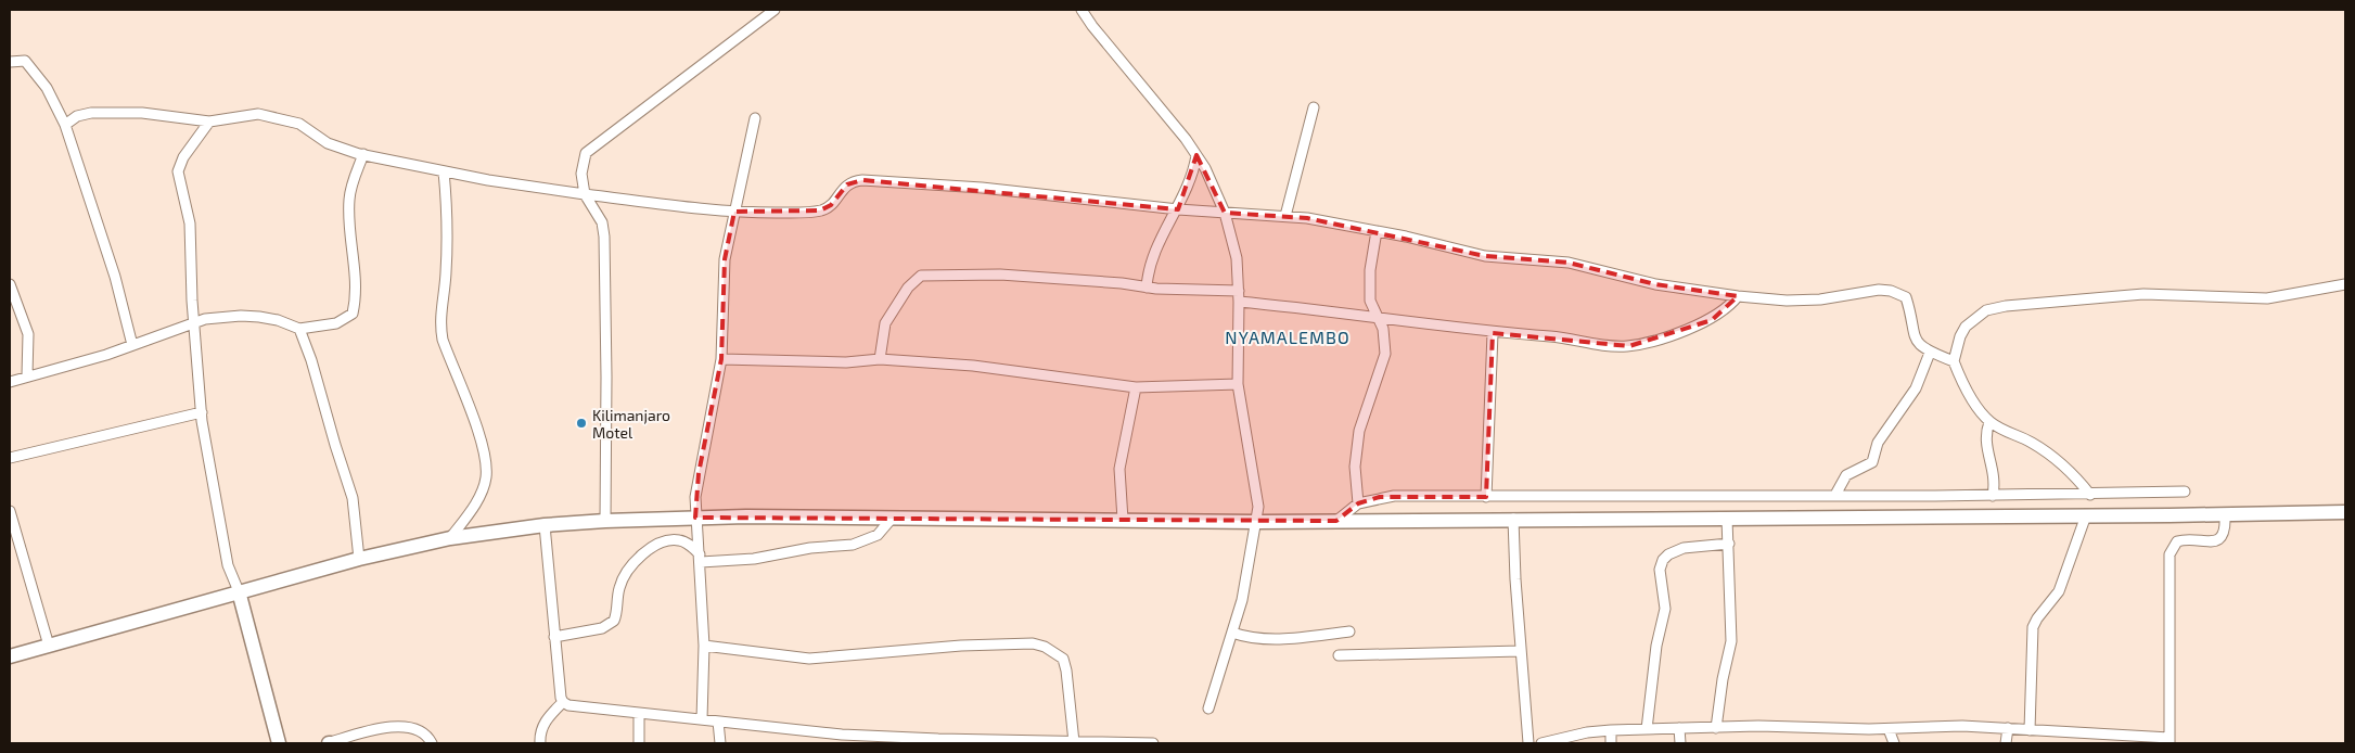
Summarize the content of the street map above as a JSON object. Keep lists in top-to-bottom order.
{
  "districts": ["NYAMALEMBO"],
  "places": ["Kilimanjaro Motel"]
}
